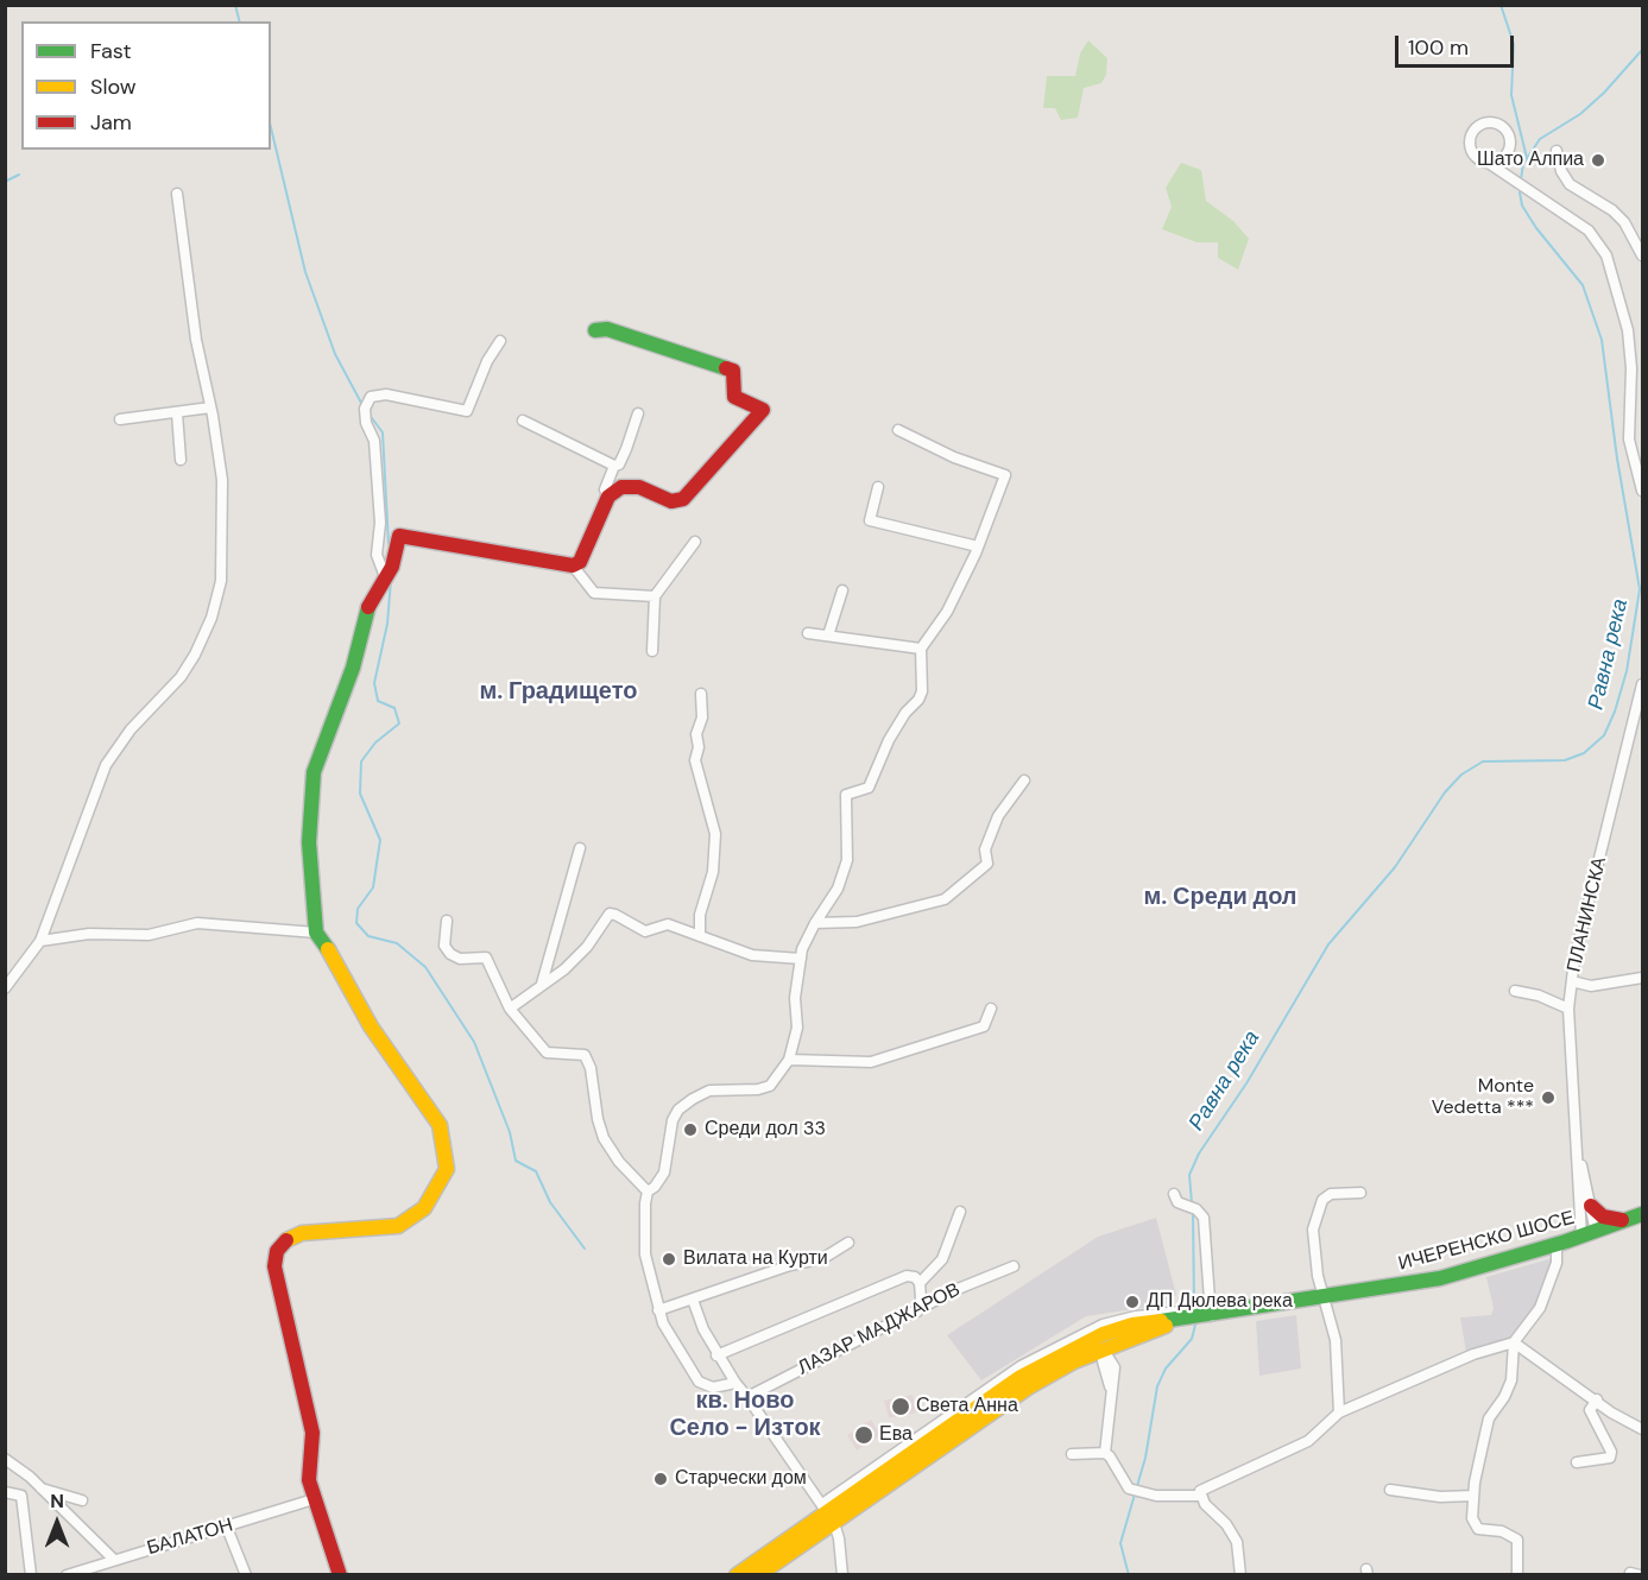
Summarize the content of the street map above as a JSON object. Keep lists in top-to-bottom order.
{
  "streets": {
    "street": [
      "ПЛАНИНСКА",
      "ИЧЕРЕНСКО ШОСЕ",
      "ЛАЗАР МАДЖАРОВ",
      "БАЛАТОН"
    ]
  },
  "districts": ["м. Градището", "м. Среди дол", "кв. Ново Село - Изток"],
  "water": ["Равна река"],
  "places": [
    "Шато Алпиа",
    "Monte Vedetta ***",
    "Среди дол 33",
    "Вилата на Курти",
    "ДП Дюлева река",
    "Света Анна",
    "Ева",
    "Старчески дом"
  ],
  "legend": ["Fast", "Slow", "Jam"],
  "scale_bar": "100 m",
  "north": "top"
}
